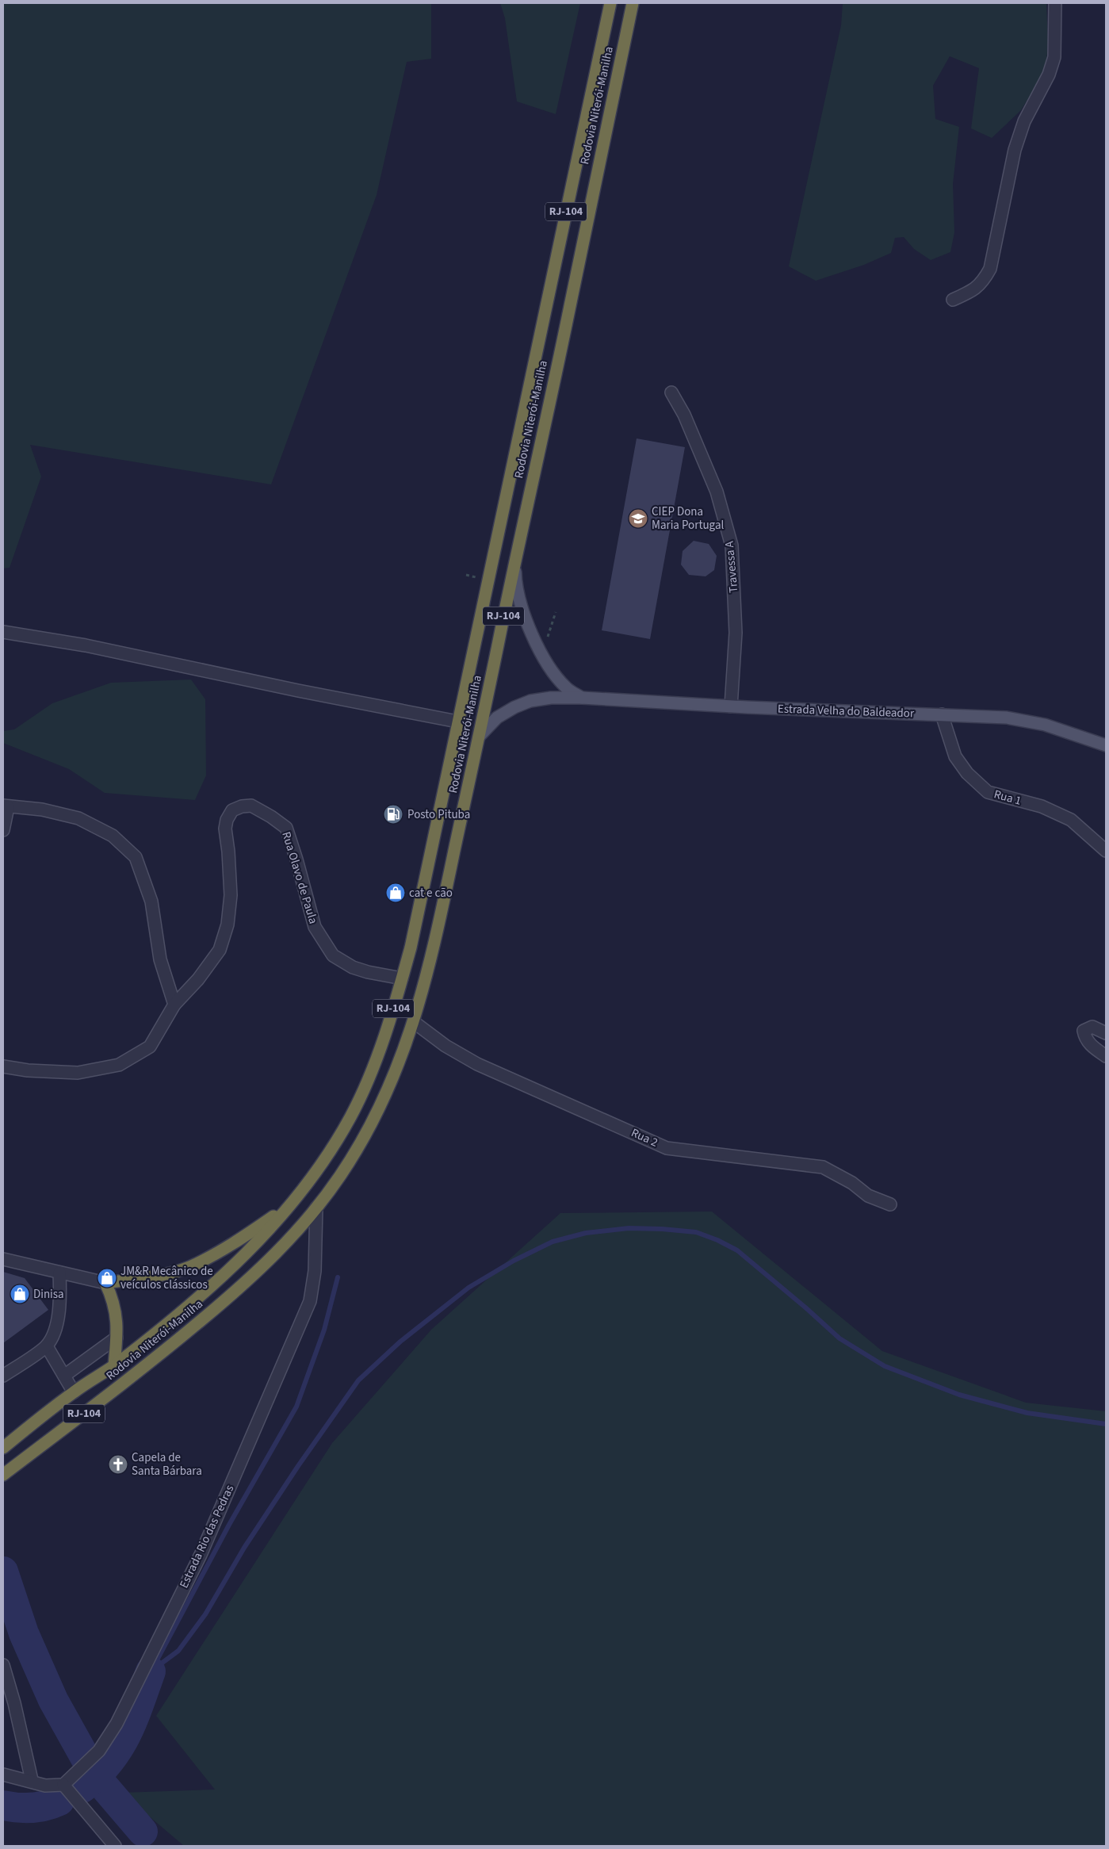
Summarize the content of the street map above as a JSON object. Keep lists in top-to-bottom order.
{
  "streets": {
    "highway": ["Rodovia Niterói-Manilha", "RJ-104"],
    "main road": ["Estrada Velha do Baldeador"],
    "street": [
      "Travessa A",
      "Rua 1",
      "Rua Olavo de Paula",
      "Rua 2",
      "Estrada Rio das Pedras"
    ]
  },
  "crossings": [
    ["Rodovia Niterói-Manilha", "Estrada Velha do Baldeador"],
    ["Rodovia Niterói-Manilha", "Rua Olavo de Paula"],
    ["Rodovia Niterói-Manilha", "Rua 2"],
    ["Rodovia Niterói-Manilha", "Estrada Rio das Pedras"],
    ["Travessa A", "Estrada Velha do Baldeador"],
    ["Estrada Velha do Baldeador", "Rua 1"]
  ],
  "places": {
    "school or university": ["CIEP Dona Maria Portugal"],
    "fuel station": ["Posto Pituba"],
    "shop": ["cat e cão", "JM&R Mecânico de veículos clássicos", "Dinisa"],
    "church": ["Capela de Santa Bárbara"]
  }
}
